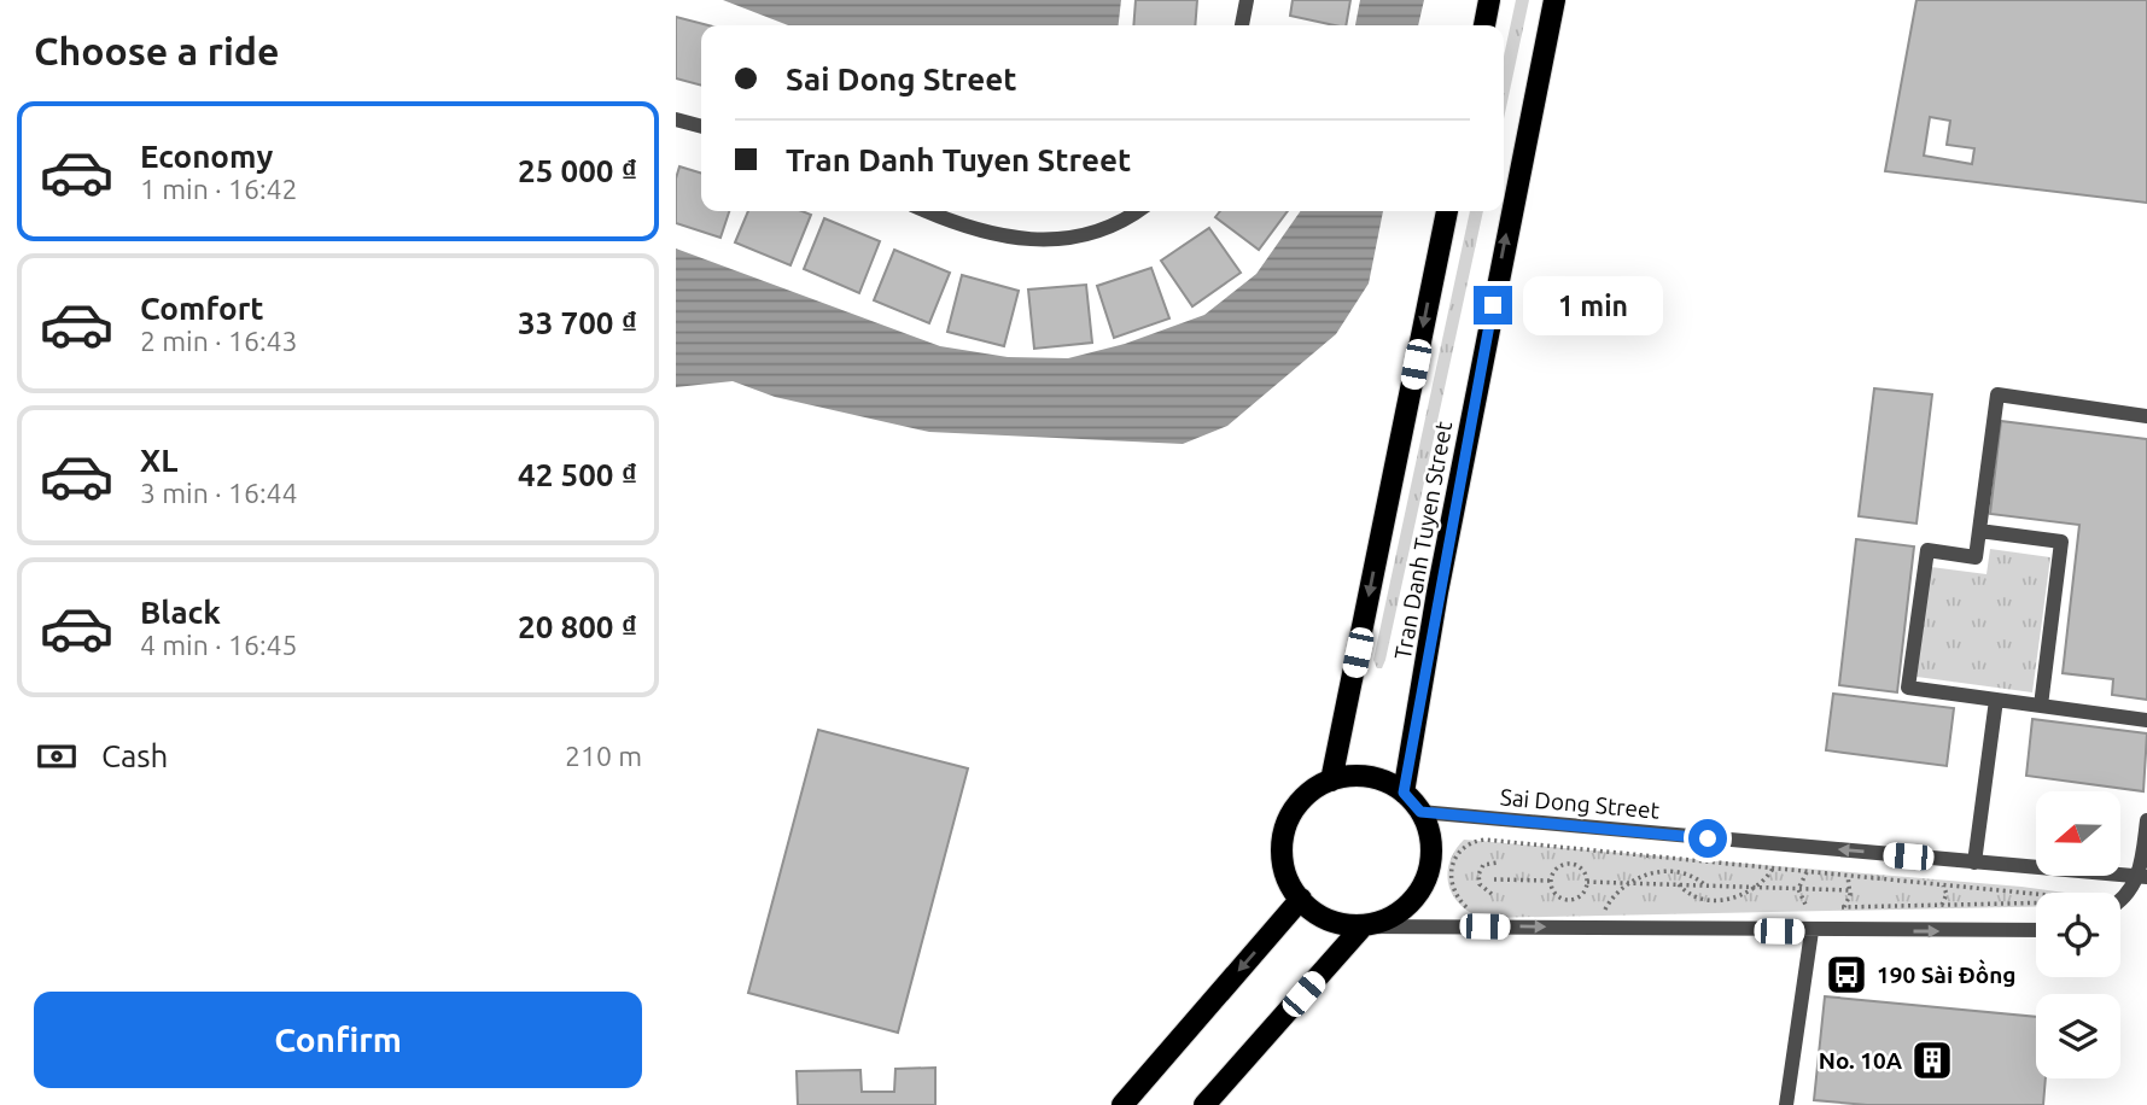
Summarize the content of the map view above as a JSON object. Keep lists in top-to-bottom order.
{
  "streets": {
    "main road": ["Tran Danh Tuyen Street"],
    "street": ["Sai Dong Street"]
  },
  "crossings": [
    ["Tran Danh Tuyen Street", "Sai Dong Street"]
  ],
  "places": {
    "bus stop": ["190 Sài Đồng"],
    "building": ["No. 10A"]
  },
  "north": "left",
  "page": {
    "heading": "Choose a ride",
    "banner": ["Sai Dong Street", "Tran Danh Tuyen Street"],
    "list": [
      {
        "name": "Economy",
        "note": "1 min · 16:42",
        "value": "25 000 ₫"
      },
      {
        "name": "Comfort",
        "note": "2 min · 16:43",
        "value": "33 700 ₫"
      },
      {
        "name": "XL",
        "note": "3 min · 16:44",
        "value": "42 500 ₫"
      },
      {
        "name": "Black",
        "note": "4 min · 16:45",
        "value": "20 800 ₫"
      }
    ],
    "bubble": "1 min",
    "pay": ["Cash", "210 m"],
    "buttons": "Confirm"
  }
}
